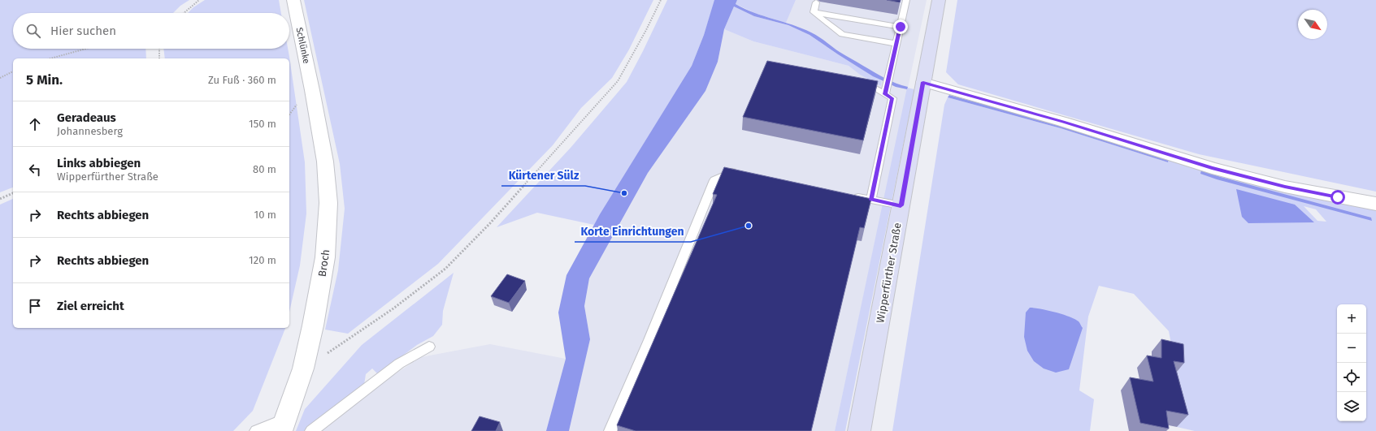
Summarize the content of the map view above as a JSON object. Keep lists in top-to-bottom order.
{
  "streets": {
    "main road": ["Wipperfürther Straße"],
    "street": ["Schlünke", "Broch"]
  },
  "crossings": [
    ["Schlünke", "Broch"]
  ],
  "places": ["Kürtener Sülz", "Korte Einrichtungen"],
  "north": "bottom right",
  "page": {
    "search": "Hier suchen",
    "heading": ["5 Min.", "Zu Fuß · 360 m"],
    "list": [
      ["Geradeaus", "Johannesberg", "150 m"],
      ["Links abbiegen", "Wipperfürther Straße", "80 m"],
      ["Rechts abbiegen", "10 m"],
      ["Rechts abbiegen", "120 m"],
      "Ziel erreicht"
    ],
    "map_buttons": ["+", "−"]
  }
}
